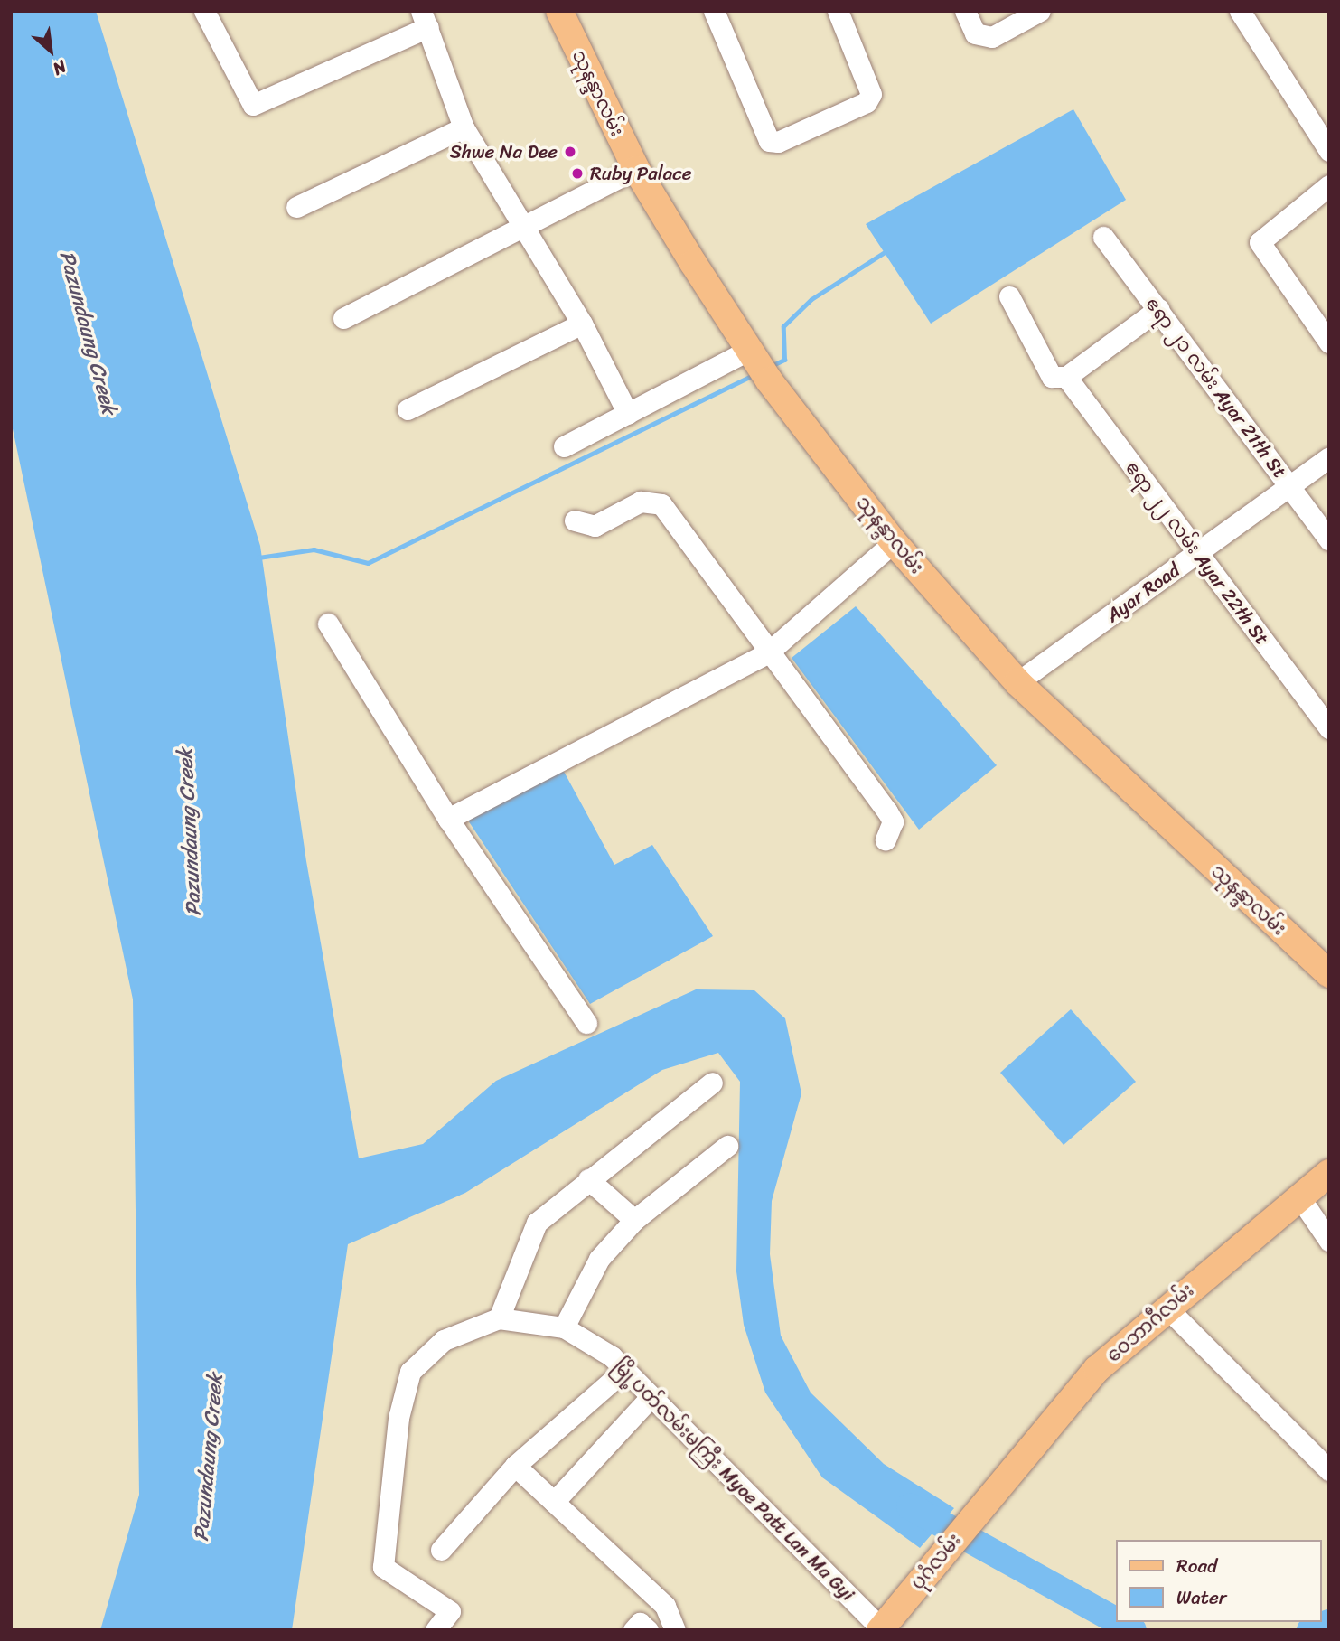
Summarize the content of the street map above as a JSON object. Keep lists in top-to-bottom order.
{
  "streets": {
    "main road": ["သုနန္ဒာလမ်း", "ဝေဘာဂီလမ်း", "ပုဂံလမ်း"],
    "street": [
      "ဧရာ ၂၁ လမ်း Ayar 21th St",
      "ဧရာ ၂၂ လမ်း Ayar 22th St",
      "Ayar Road",
      "မြို့ပတ်လမ်းမကြီး Myoe Patt Lan Ma Gyi"
    ]
  },
  "crossings": [
    ["သုနန္ဒာလမ်း", "Ayar Road"],
    ["ဧရာ ၂၁ လမ်း Ayar 21th St", "Ayar Road"],
    ["ဧရာ ၂၂ လမ်း Ayar 22th St", "Ayar Road"],
    ["ဝေဘာဂီလမ်း", "ပုဂံလမ်း"],
    ["မြို့ပတ်လမ်းမကြီး Myoe Patt Lan Ma Gyi", "ပုဂံလမ်း"]
  ],
  "water": ["Pazundaung Creek"],
  "places": ["Shwe Na Dee", "Ruby Palace"],
  "legend": ["Road", "Water"],
  "north": "bottom right"
}
